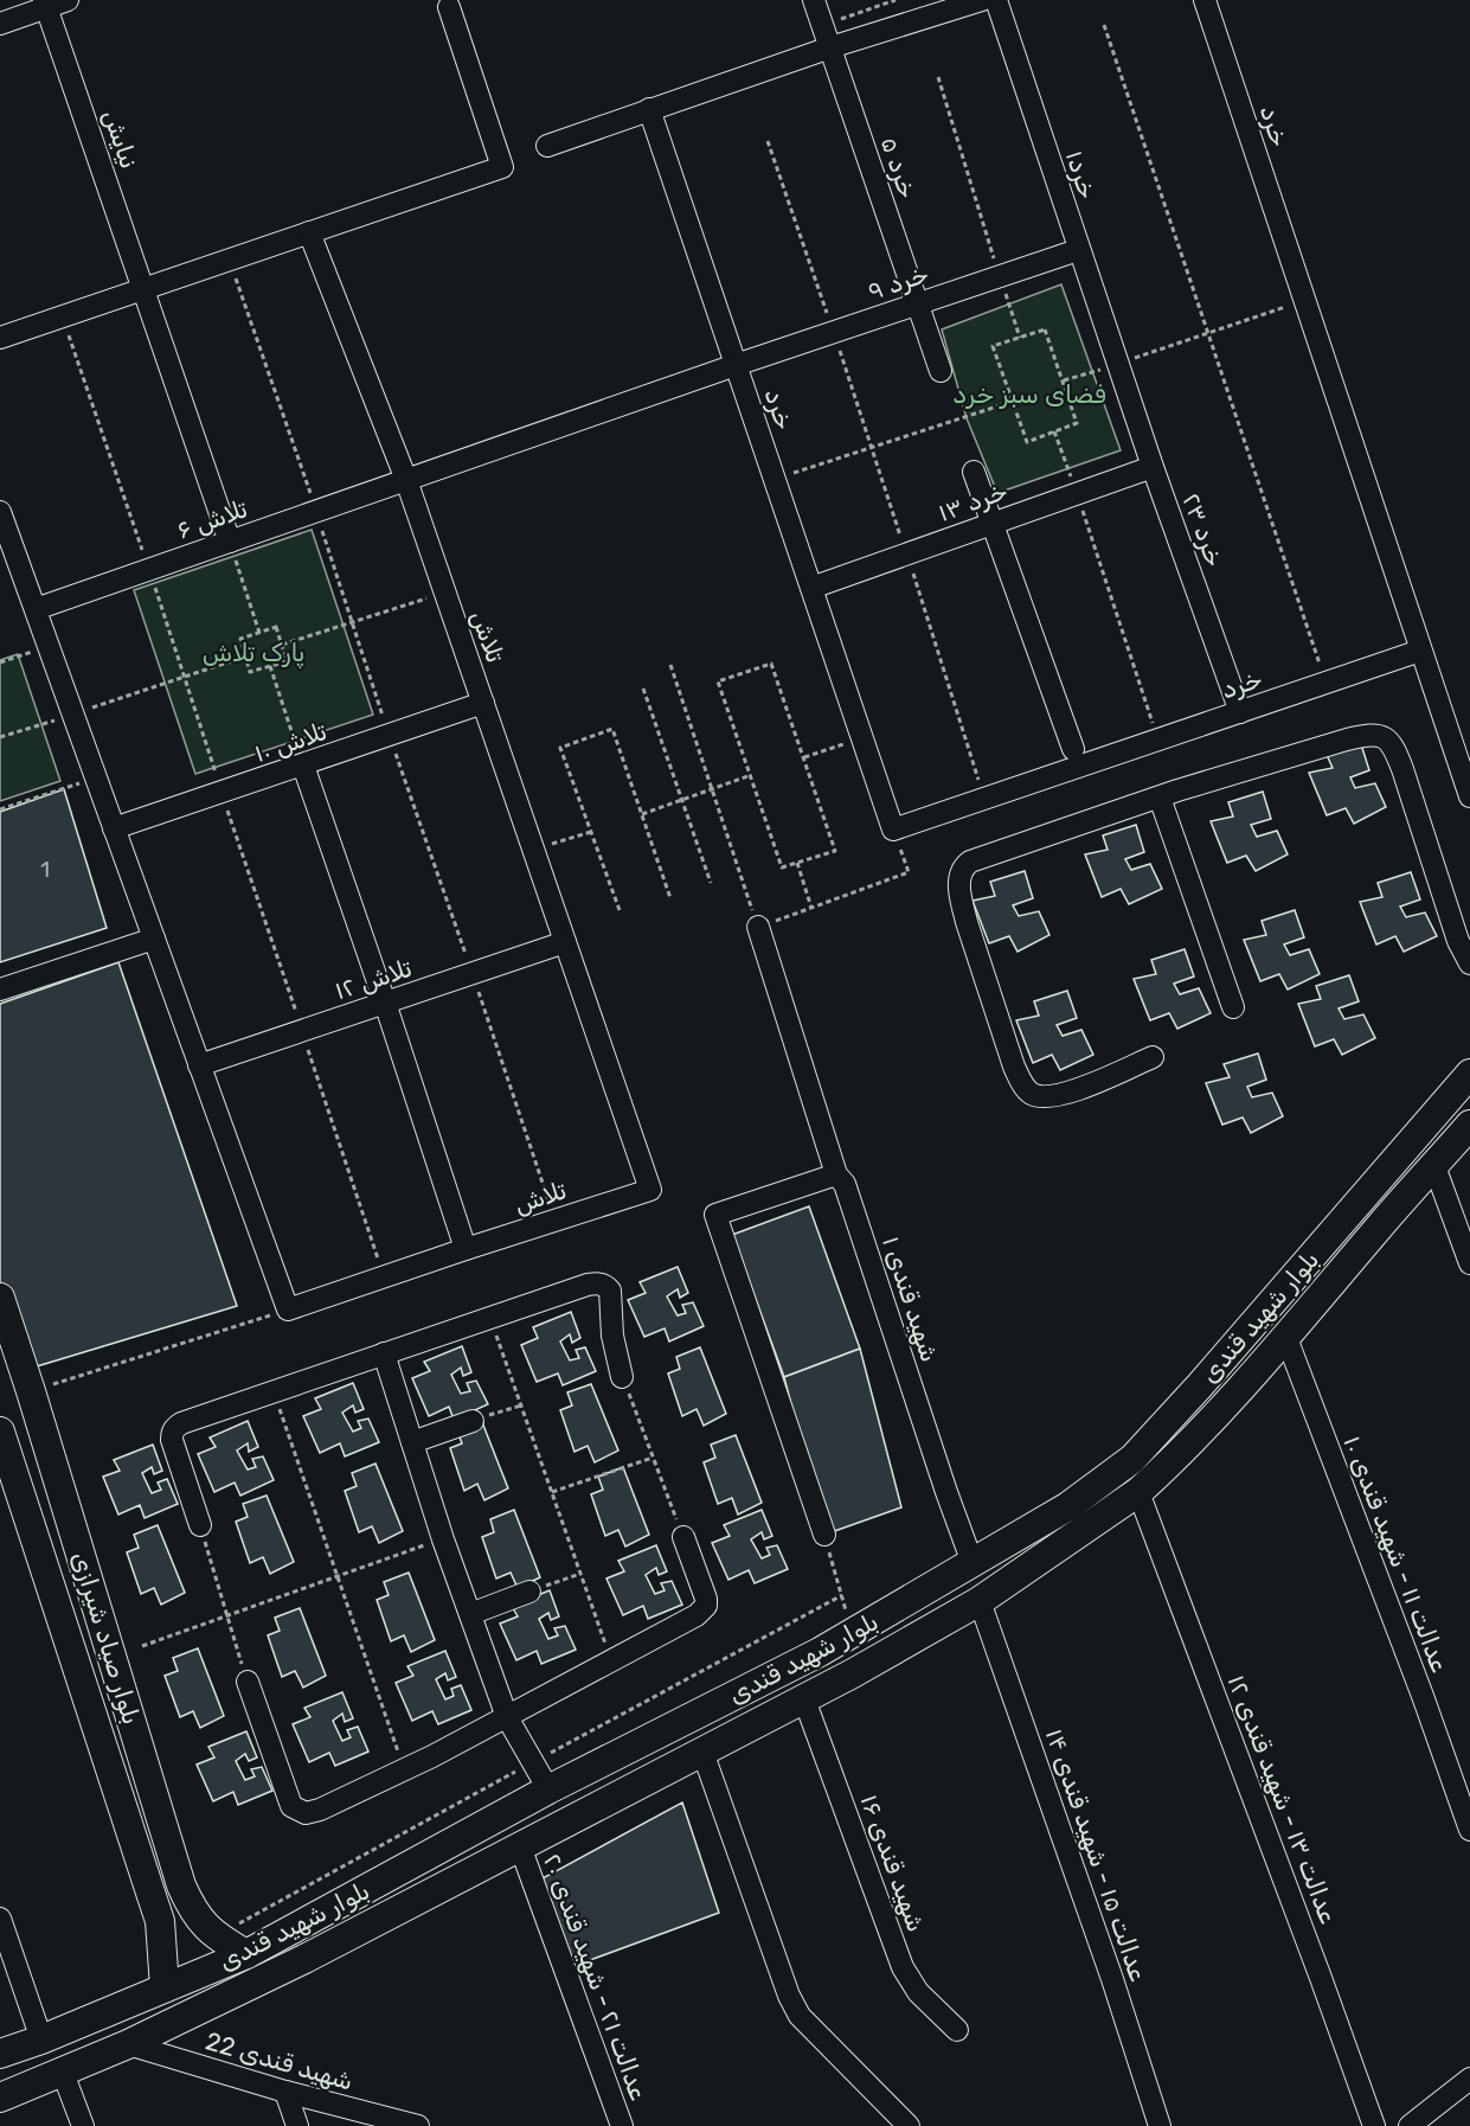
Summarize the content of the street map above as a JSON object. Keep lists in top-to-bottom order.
{
  "streets": {
    "main road": ["بلوار شهید قندی", "بلوار صیاد شیرازی"],
    "street": [
      "خرد",
      "نیایش",
      "خرد ۵",
      "خرد۱",
      "خرد ۹",
      "خرد ۱۳",
      "تلاش ۶",
      "خرد ۲۳",
      "تلاش",
      "تلاش ۱۰",
      "تلاش ۱۲",
      "شهيد قندی ۱",
      "عدالت ۱۱ - شهید قندی ۱۰",
      "عدالت ۱۳ - شهید قندی ۱۲",
      "عدالت ۱۵ - شهید قندی ۱۴",
      "شهید قندی ۱۶",
      "عدالت ۲۱ - شهید قندی ۲۰",
      "شهید قندی 22"
    ]
  },
  "crossings": [
    ["خرد", "خرد ۹"],
    ["خرد", "خرد ۱۳"],
    ["خرد", "خرد ۲۳"],
    ["نیایش", "تلاش ۶"],
    ["خرد ۵", "خرد ۹"],
    ["خرد۱", "خرد ۹"],
    ["خرد۱", "خرد ۲۳"],
    ["خرد ۱۳", "خرد ۲۳"],
    ["تلاش ۶", "تلاش"],
    ["تلاش", "تلاش ۱۰"],
    ["تلاش", "تلاش ۱۲"],
    ["شهيد قندی ۱", "بلوار شهید قندی"],
    ["بلوار شهید قندی", "عدالت ۱۱ - شهید قندی ۱۰"],
    ["بلوار شهید قندی", "بلوار صیاد شیرازی"],
    ["بلوار شهید قندی", "عدالت ۱۳ - شهید قندی ۱۲"],
    ["بلوار شهید قندی", "عدالت ۱۵ - شهید قندی ۱۴"],
    ["بلوار شهید قندی", "شهید قندی ۱۶"],
    ["بلوار شهید قندی", "عدالت ۲۱ - شهید قندی ۲۰"],
    ["بلوار شهید قندی", "شهید قندی 22"]
  ],
  "parks": ["فضای سبز خرد", "پارک تلاش"],
  "house_numbers": ["1"]
}
